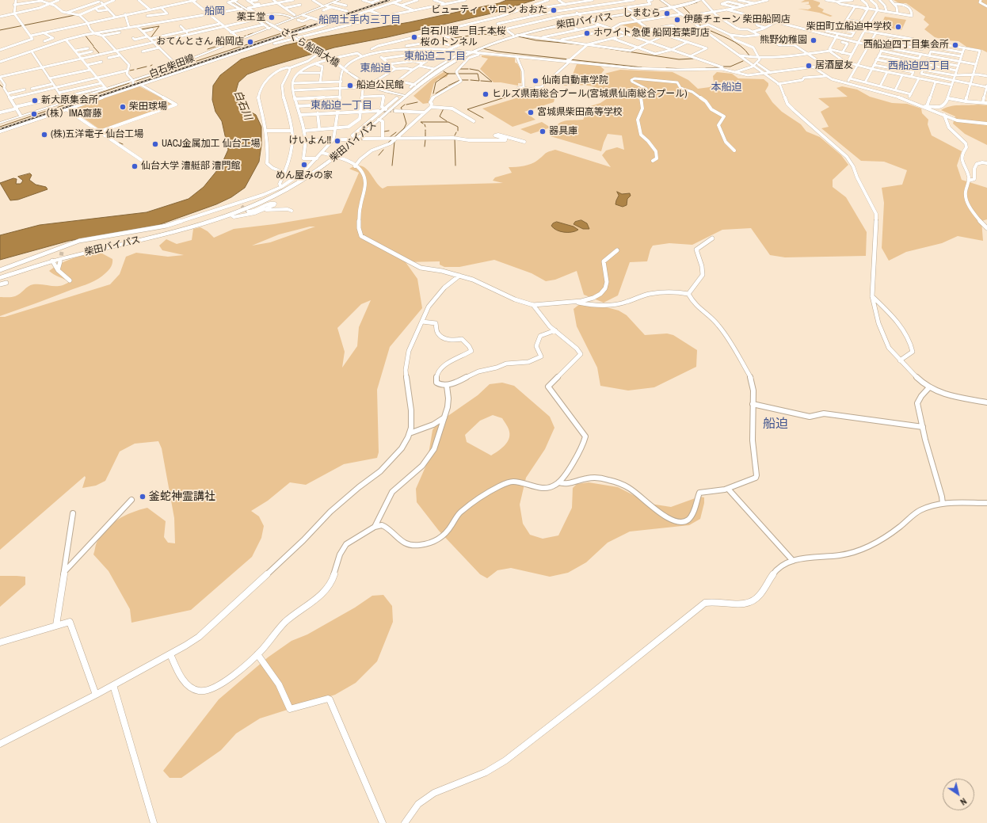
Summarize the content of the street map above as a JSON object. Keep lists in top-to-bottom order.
{
  "streets": {
    "highway": ["柴田バイパス"],
    "main road": ["さくら船岡大橋", "白石柴田線"]
  },
  "crossings": [
    ["柴田バイパス", "さくら船岡大橋"]
  ],
  "districts": [
    "船岡",
    "船岡土手内三丁目",
    "東船迫二丁目",
    "西船迫四丁目",
    "東船迫",
    "本船迫",
    "東船迫一丁目",
    "船迫"
  ],
  "water": ["白石川"],
  "places": [
    "ビューティ・サロン おおた",
    "しまむら",
    "薬王堂",
    "伊藤チェーン 柴田船岡店",
    "柴田町立船迫中学校",
    "ホワイト急便 船岡若葉町店",
    "白石川堤一目千本桜 桜のトンネル",
    "熊野幼稚園",
    "おてんとさん 船岡店",
    "西船迫四丁目集会所",
    "居酒屋友",
    "仙南自動車学院",
    "船迫公民館",
    "ヒルズ県南総合プール(宮城県仙南総合プール)",
    "新大原集会所",
    "柴田球場",
    "宮城県柴田高等学校",
    "（株）IMA齋藤",
    "器具庫",
    "(株)五洋電子 仙台工場",
    "けいよん!!",
    "UACJ金属加工 仙台工場",
    "めん屋みの家",
    "仙台大学 漕艇部 漕門館",
    "釜蛇神霊講社"
  ],
  "north": "bottom right"
}
